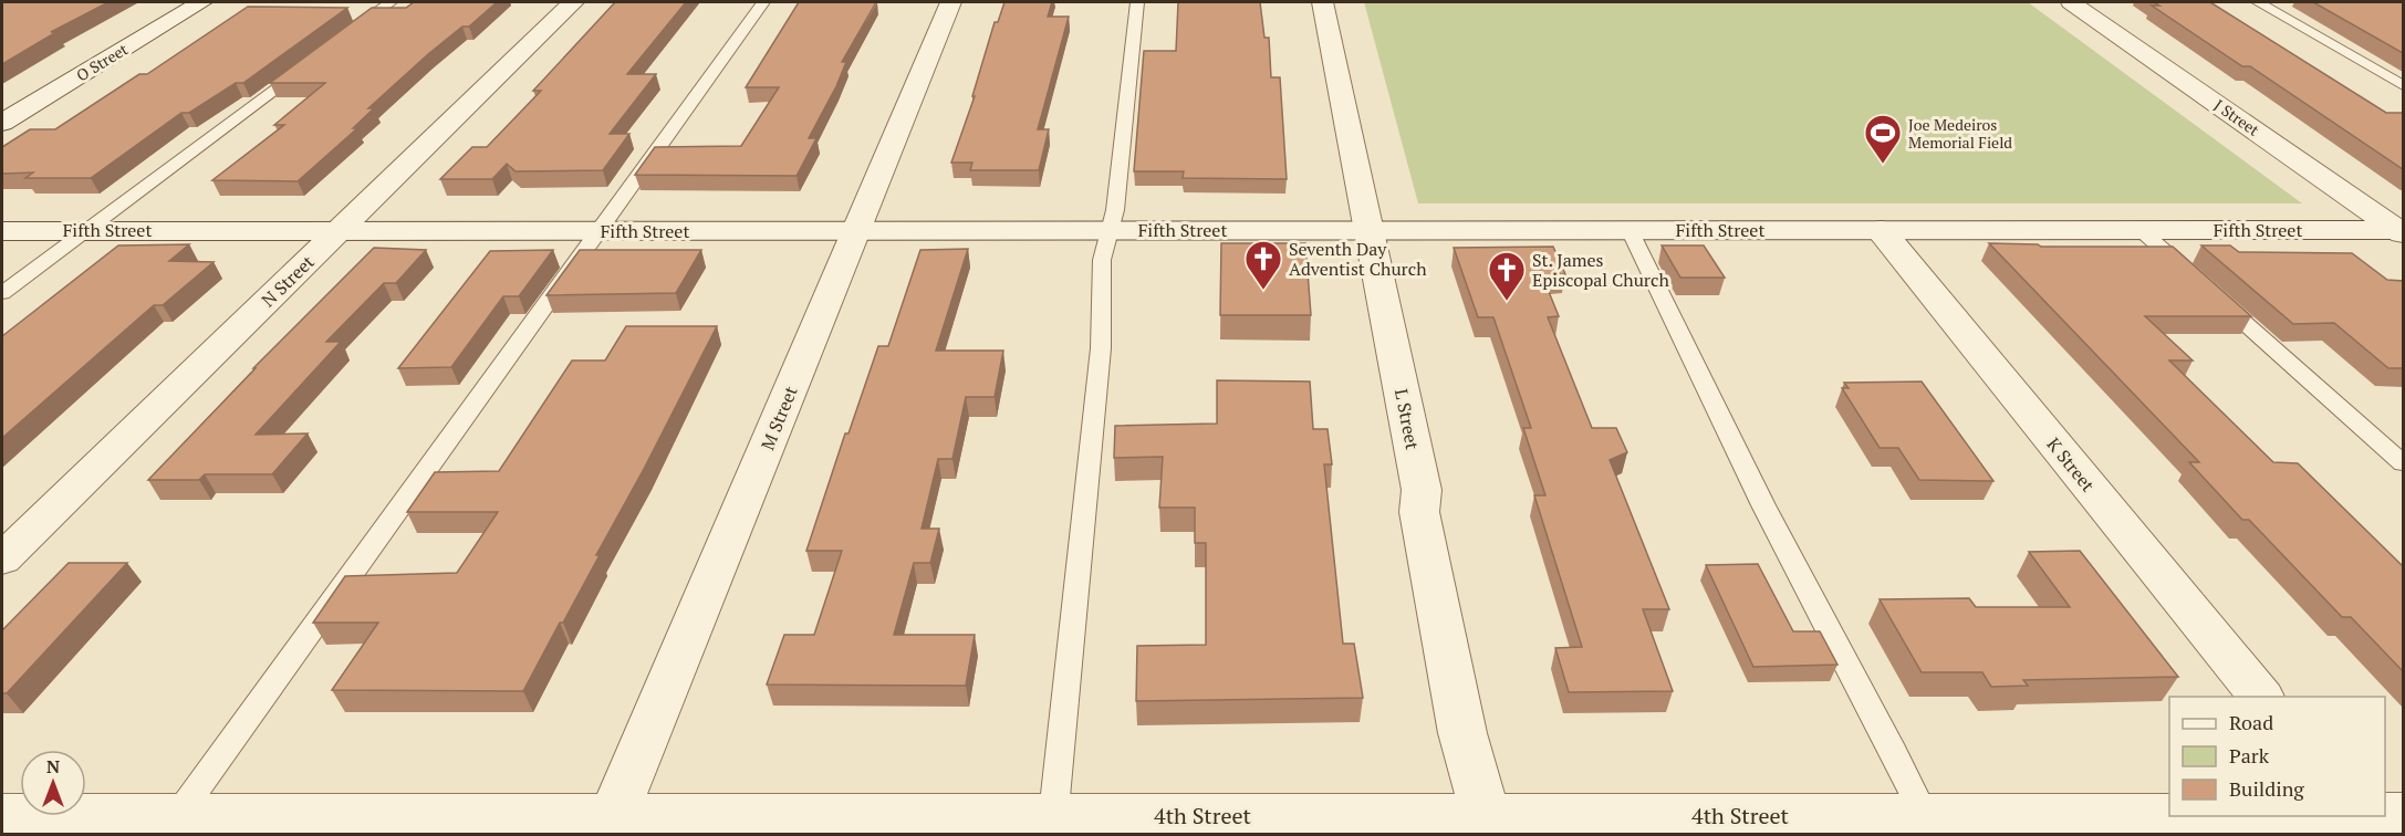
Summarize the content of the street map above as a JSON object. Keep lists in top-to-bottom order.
{
  "streets": {
    "street": [
      "O Street",
      "J Street",
      "Fifth Street",
      "N Street",
      "M Street",
      "L Street",
      "K Street",
      "4th Street"
    ]
  },
  "crossings": [
    ["J Street", "Fifth Street"],
    ["Fifth Street", "N Street"],
    ["Fifth Street", "M Street"],
    ["Fifth Street", "L Street"],
    ["Fifth Street", "K Street"],
    ["M Street", "4th Street"],
    ["L Street", "4th Street"]
  ],
  "places": {
    "sports": ["Joe Medeiros Memorial Field"],
    "church": ["Seventh Day Adventist Church", "St. James Episcopal Church"]
  },
  "legend": ["Road", "Park", "Building"],
  "north": "top"
}
